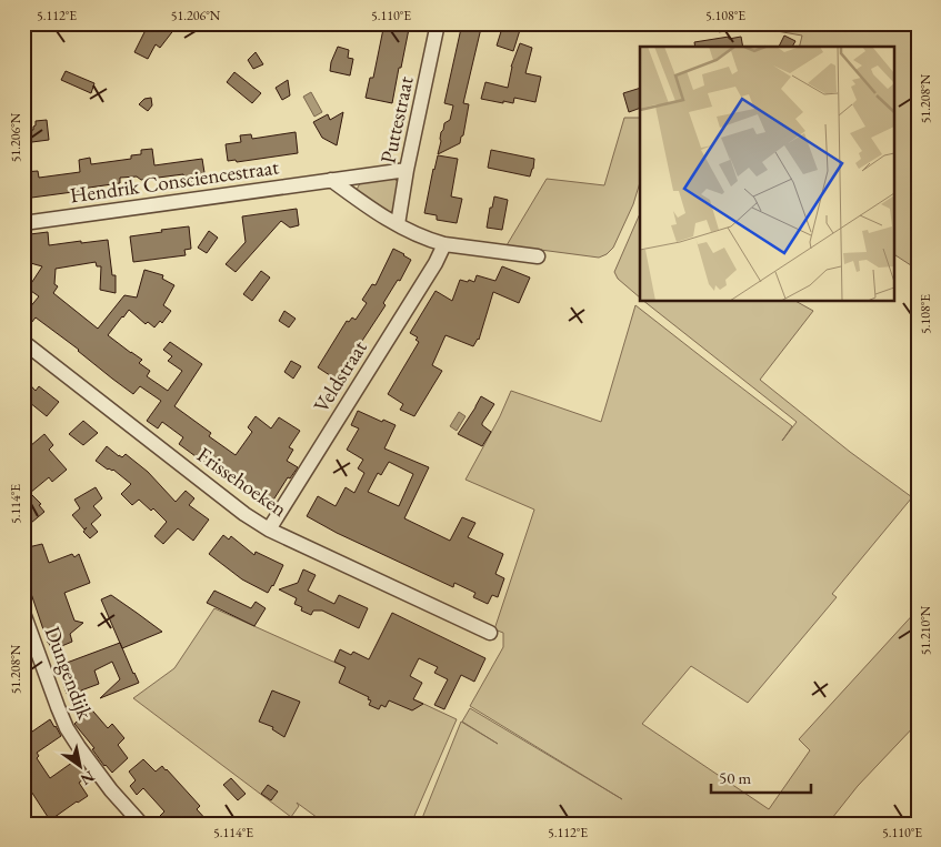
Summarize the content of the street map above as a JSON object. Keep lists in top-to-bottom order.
{
  "streets": {
    "street": [
      "Puttestraat",
      "Hendrik Consciencestraat",
      "Veldstraat",
      "Frissehoeken",
      "Dungendijk"
    ]
  },
  "crossings": [
    ["Puttestraat", "Hendrik Consciencestraat"],
    ["Veldstraat", "Frissehoeken"]
  ],
  "scale_bar": "50 m",
  "north": "bottom right",
  "coordinates": [
    "5.112°E",
    "51.206°N",
    "5.110°E",
    "5.108°E",
    "51.208°N",
    "5.114°E",
    "51.210°N"
  ]
}
